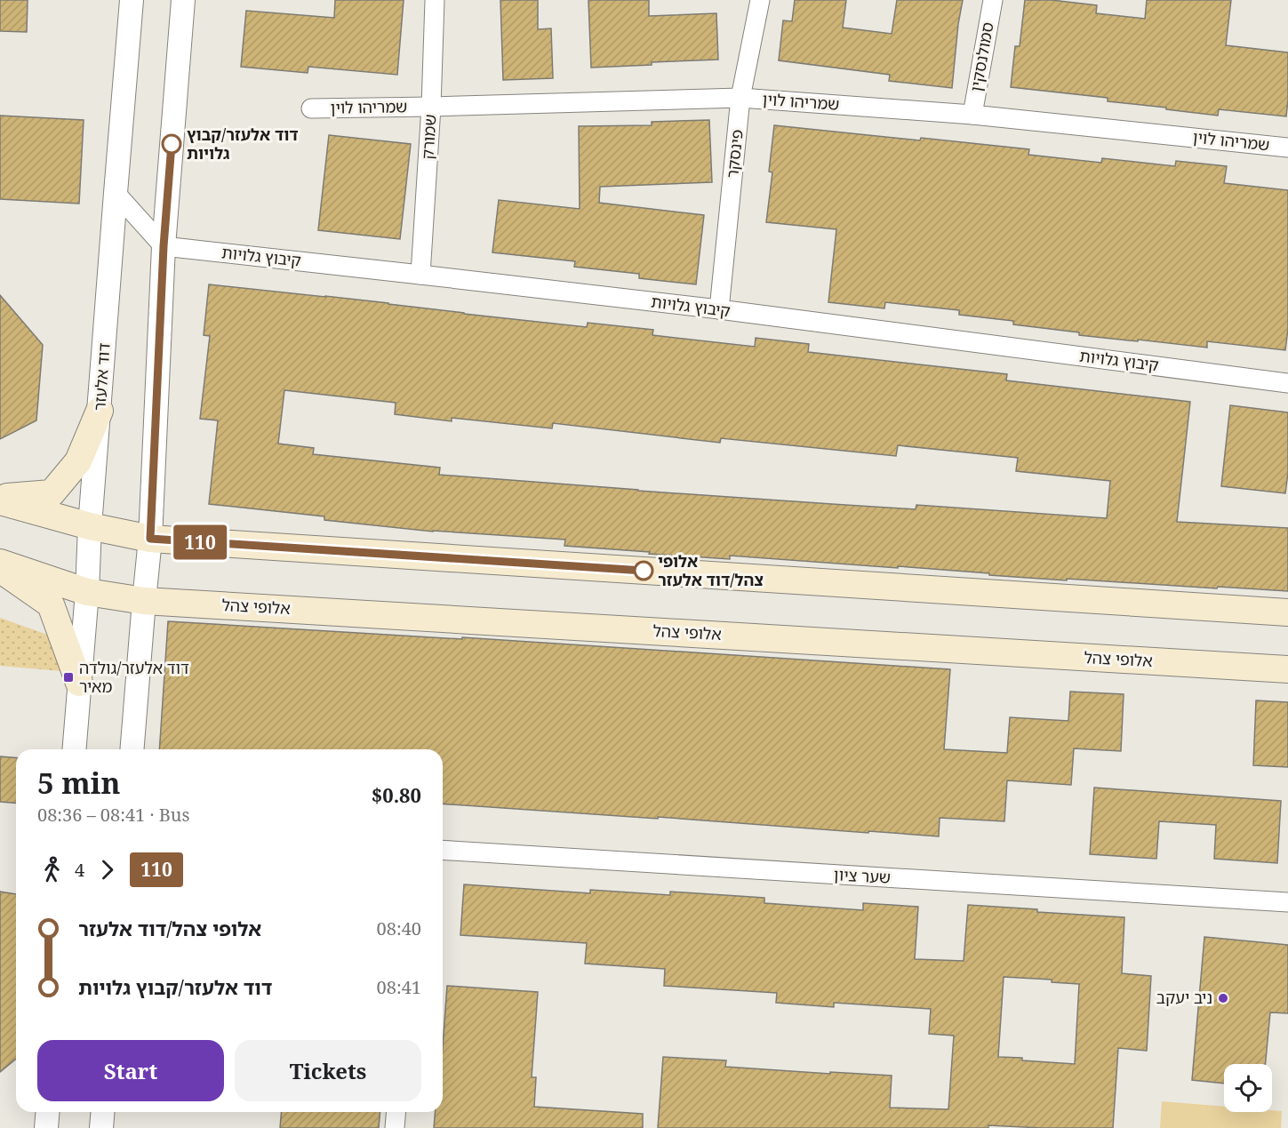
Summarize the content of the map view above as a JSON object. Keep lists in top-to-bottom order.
{
  "streets": {
    "main road": ["אלופי צהל"],
    "street": [
      "סמולנסקין",
      "שמריהו לוין",
      "שמורק",
      "פינסקר",
      "קיבוץ גלויות",
      "דוד אלעזר",
      "שער ציון"
    ]
  },
  "crossings": [
    ["סמולנסקין", "שמריהו לוין"],
    ["שמריהו לוין", "שמורק"],
    ["שמריהו לוין", "פינסקר"],
    ["שמורק", "קיבוץ גלויות"],
    ["פינסקר", "קיבוץ גלויות"],
    ["דוד אלעזר", "אלופי צהל"]
  ],
  "places": {
    "other": ["דוד אלעזר/קבוץ גלויות", "אלופי צהל/דוד אלעזר", "ניב יעקב"],
    "transit": ["דוד אלעזר/גולדה מאיר"]
  },
  "lines": ["bus line 110"],
  "page": {
    "on_map": "110",
    "heading": ["5 min", "08:36 – 08:41 · Bus", "$0.80"],
    "legs": ["4", "110"],
    "list": [
      {
        "name": "אלופי צהל/דוד אלעזר",
        "value": "08:40"
      },
      {
        "name": "דוד אלעזר/קבוץ גלויות",
        "value": "08:41"
      }
    ],
    "buttons": ["Start", "Tickets"]
  }
}
